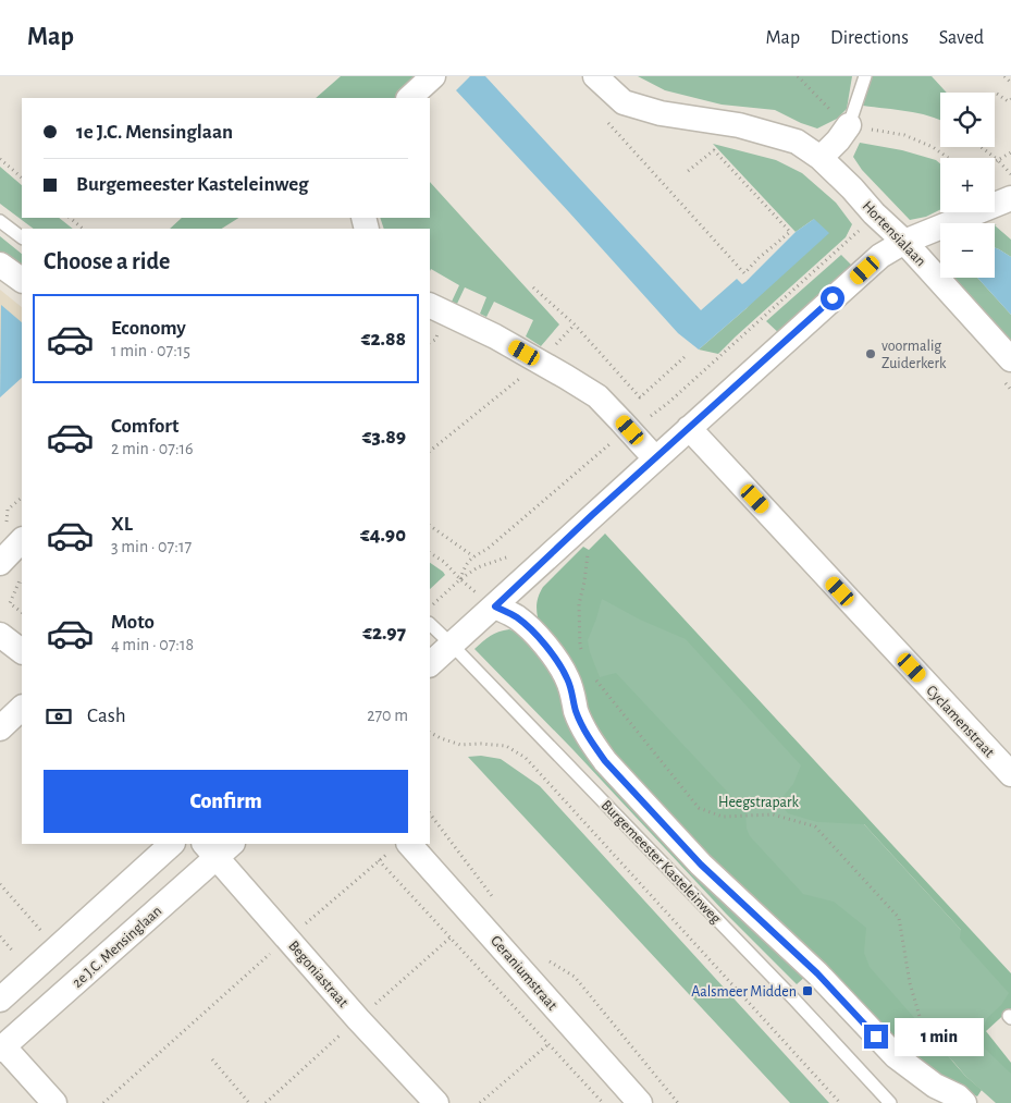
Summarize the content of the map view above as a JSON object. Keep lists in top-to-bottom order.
{
  "streets": {
    "street": [
      "Hortensialaan",
      "Cyclamenstraat",
      "Burgemeester Kasteleinweg",
      "2e J.C. Mensinglaan",
      "Geraniumstraat",
      "Begoniastraat"
    ]
  },
  "crossings": [
    ["2e J.C. Mensinglaan", "Begoniastraat"]
  ],
  "parks": ["Heegstrapark"],
  "places": {
    "other": ["voormalig Zuiderkerk"],
    "transit": ["Aalsmeer Midden"]
  },
  "page": {
    "header": "Map",
    "nav": ["Map", "Directions", "Saved"],
    "map_buttons": ["+", "−"],
    "banner": ["1e J.C. Mensinglaan", "Burgemeester Kasteleinweg"],
    "heading": "Choose a ride",
    "list": [
      {
        "name": "Economy",
        "note": "1 min · 07:15",
        "value": "€2.88"
      },
      {
        "name": "Comfort",
        "note": "2 min · 07:16",
        "value": "€3.89"
      },
      {
        "name": "XL",
        "note": "3 min · 07:17",
        "value": "€4.90"
      },
      {
        "name": "Moto",
        "note": "4 min · 07:18",
        "value": "€2.97"
      }
    ],
    "pay": ["Cash", "270 m"],
    "buttons": "Confirm",
    "bubble": "1 min"
  }
}
